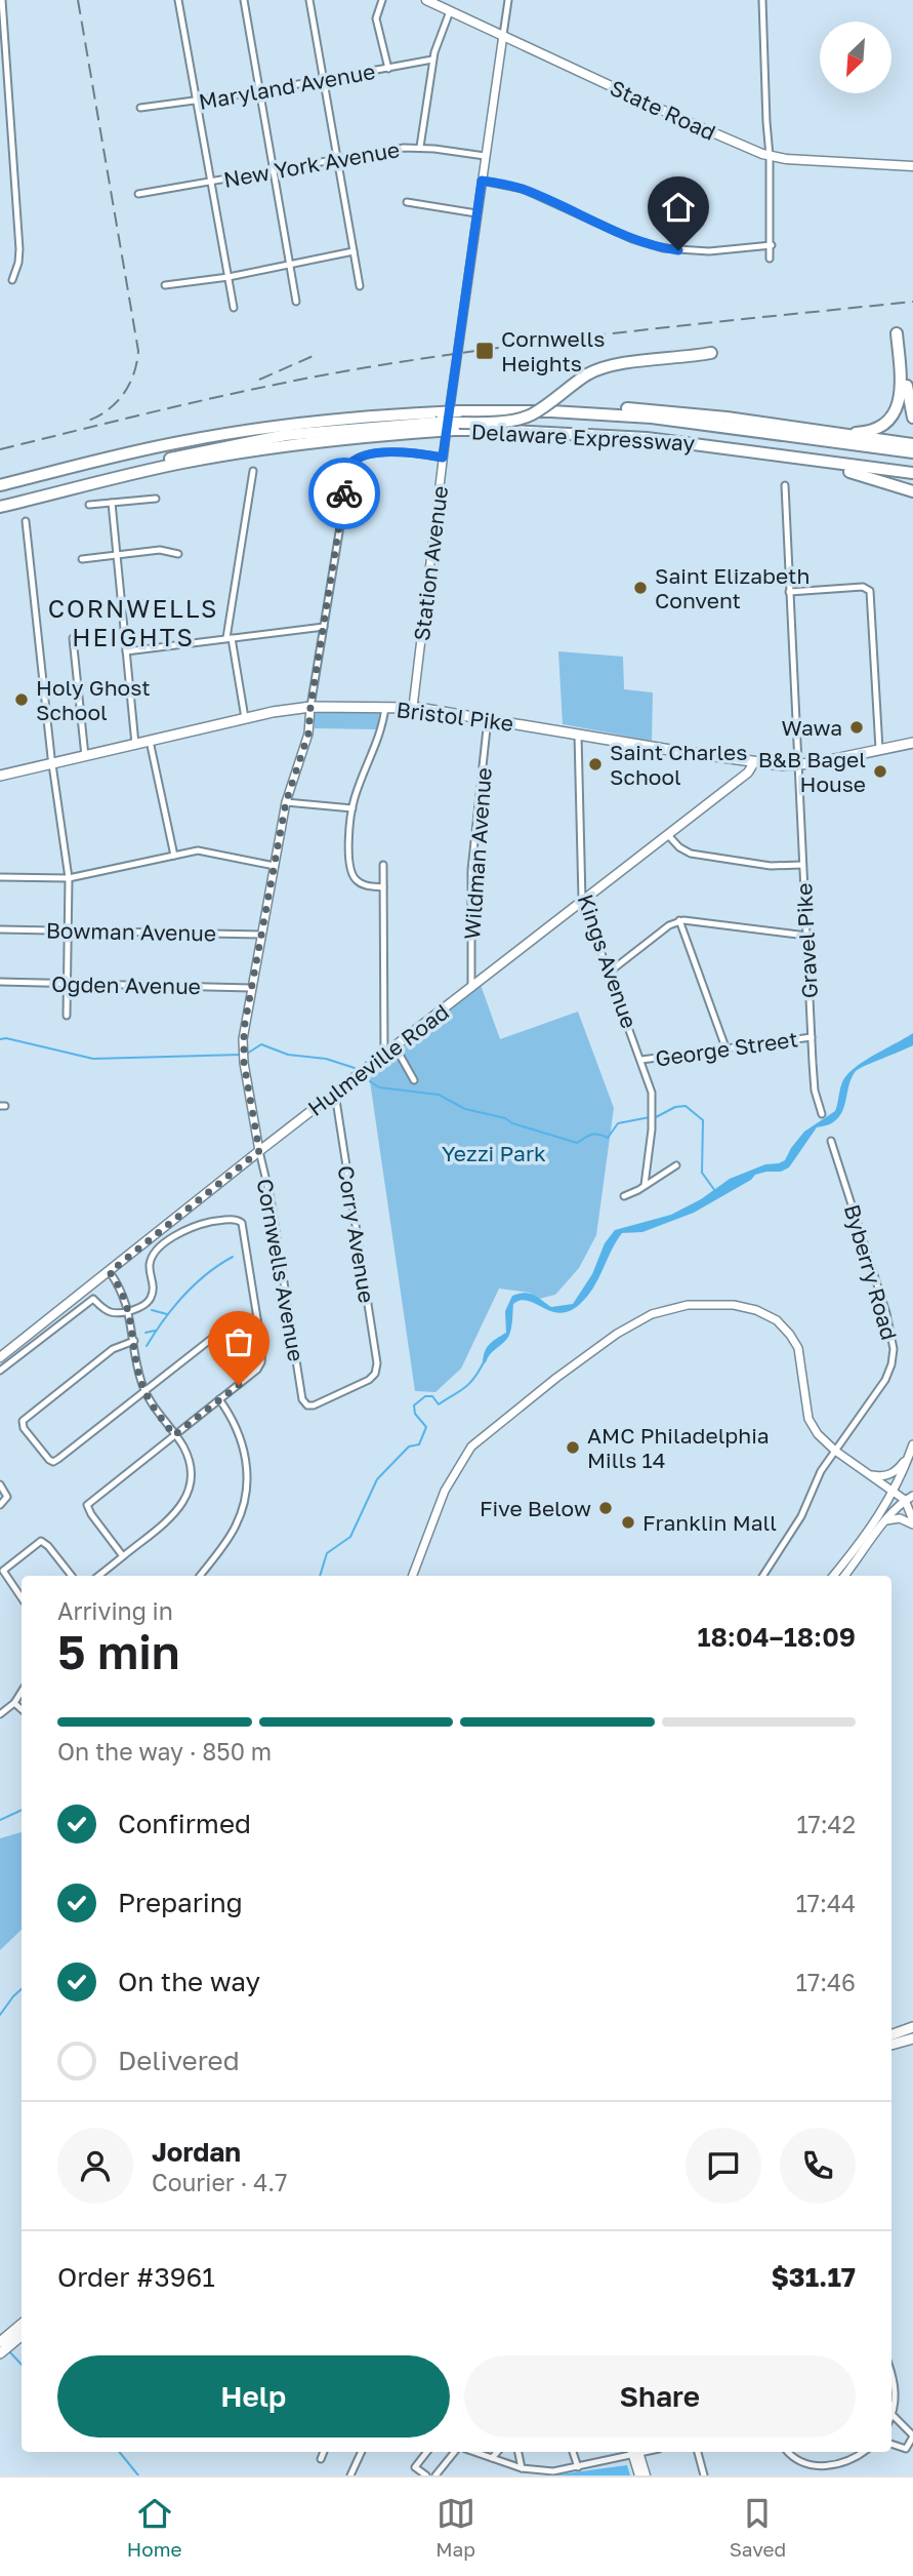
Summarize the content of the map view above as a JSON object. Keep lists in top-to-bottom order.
{
  "streets": {
    "highway": ["Delaware Expressway"],
    "main road": ["State Road", "Bristol Pike", "Hulmeville Road"],
    "street": [
      "Maryland Avenue",
      "New York Avenue",
      "Station Avenue",
      "Wildman Avenue",
      "Bowman Avenue",
      "Gravel Pike",
      "Kings Avenue",
      "Ogden Avenue",
      "George Street",
      "Corry Avenue",
      "Cornwells Avenue",
      "Byberry Road"
    ]
  },
  "crossings": [
    ["State Road", "Station Avenue"],
    ["New York Avenue", "Station Avenue"],
    ["Station Avenue", "Bristol Pike"],
    ["Station Avenue", "Cornwells Avenue"],
    ["Bristol Pike", "Wildman Avenue"],
    ["Bristol Pike", "Gravel Pike"],
    ["Bristol Pike", "Kings Avenue"],
    ["Bristol Pike", "Hulmeville Road"],
    ["Bristol Pike", "Cornwells Avenue"],
    ["Wildman Avenue", "Hulmeville Road"],
    ["Bowman Avenue", "Cornwells Avenue"],
    ["Gravel Pike", "George Street"],
    ["Kings Avenue", "George Street"],
    ["Kings Avenue", "Hulmeville Road"],
    ["Ogden Avenue", "Cornwells Avenue"],
    ["Hulmeville Road", "Corry Avenue"],
    ["Hulmeville Road", "Cornwells Avenue"],
    ["Corry Avenue", "Cornwells Avenue"]
  ],
  "districts": ["CORNWELLS HEIGHTS"],
  "parks": ["Yezzi Park"],
  "places": {
    "transit": ["Cornwells Heights"],
    "other": [
      "Saint Elizabeth Convent",
      "Holy Ghost School",
      "Wawa",
      "Saint Charles School",
      "B&B Bagel House",
      "AMC Philadelphia Mills 14",
      "Five Below",
      "Franklin Mall"
    ]
  },
  "north": "bottom left",
  "page": {
    "heading": ["5 min", "Arriving in", "18:04–18:09"],
    "panel": [
      "Jordan",
      "Courier · 4.7",
      "Order #3961",
      "$31.17"
    ],
    "bar": "On the way · 850 m",
    "list": [
      ["Confirmed", "17:42"],
      ["Preparing", "17:44"],
      ["On the way", "17:46"],
      "Delivered"
    ],
    "buttons": ["Help", "Share"],
    "tabs": ["Home", "Map", "Saved"]
  }
}
